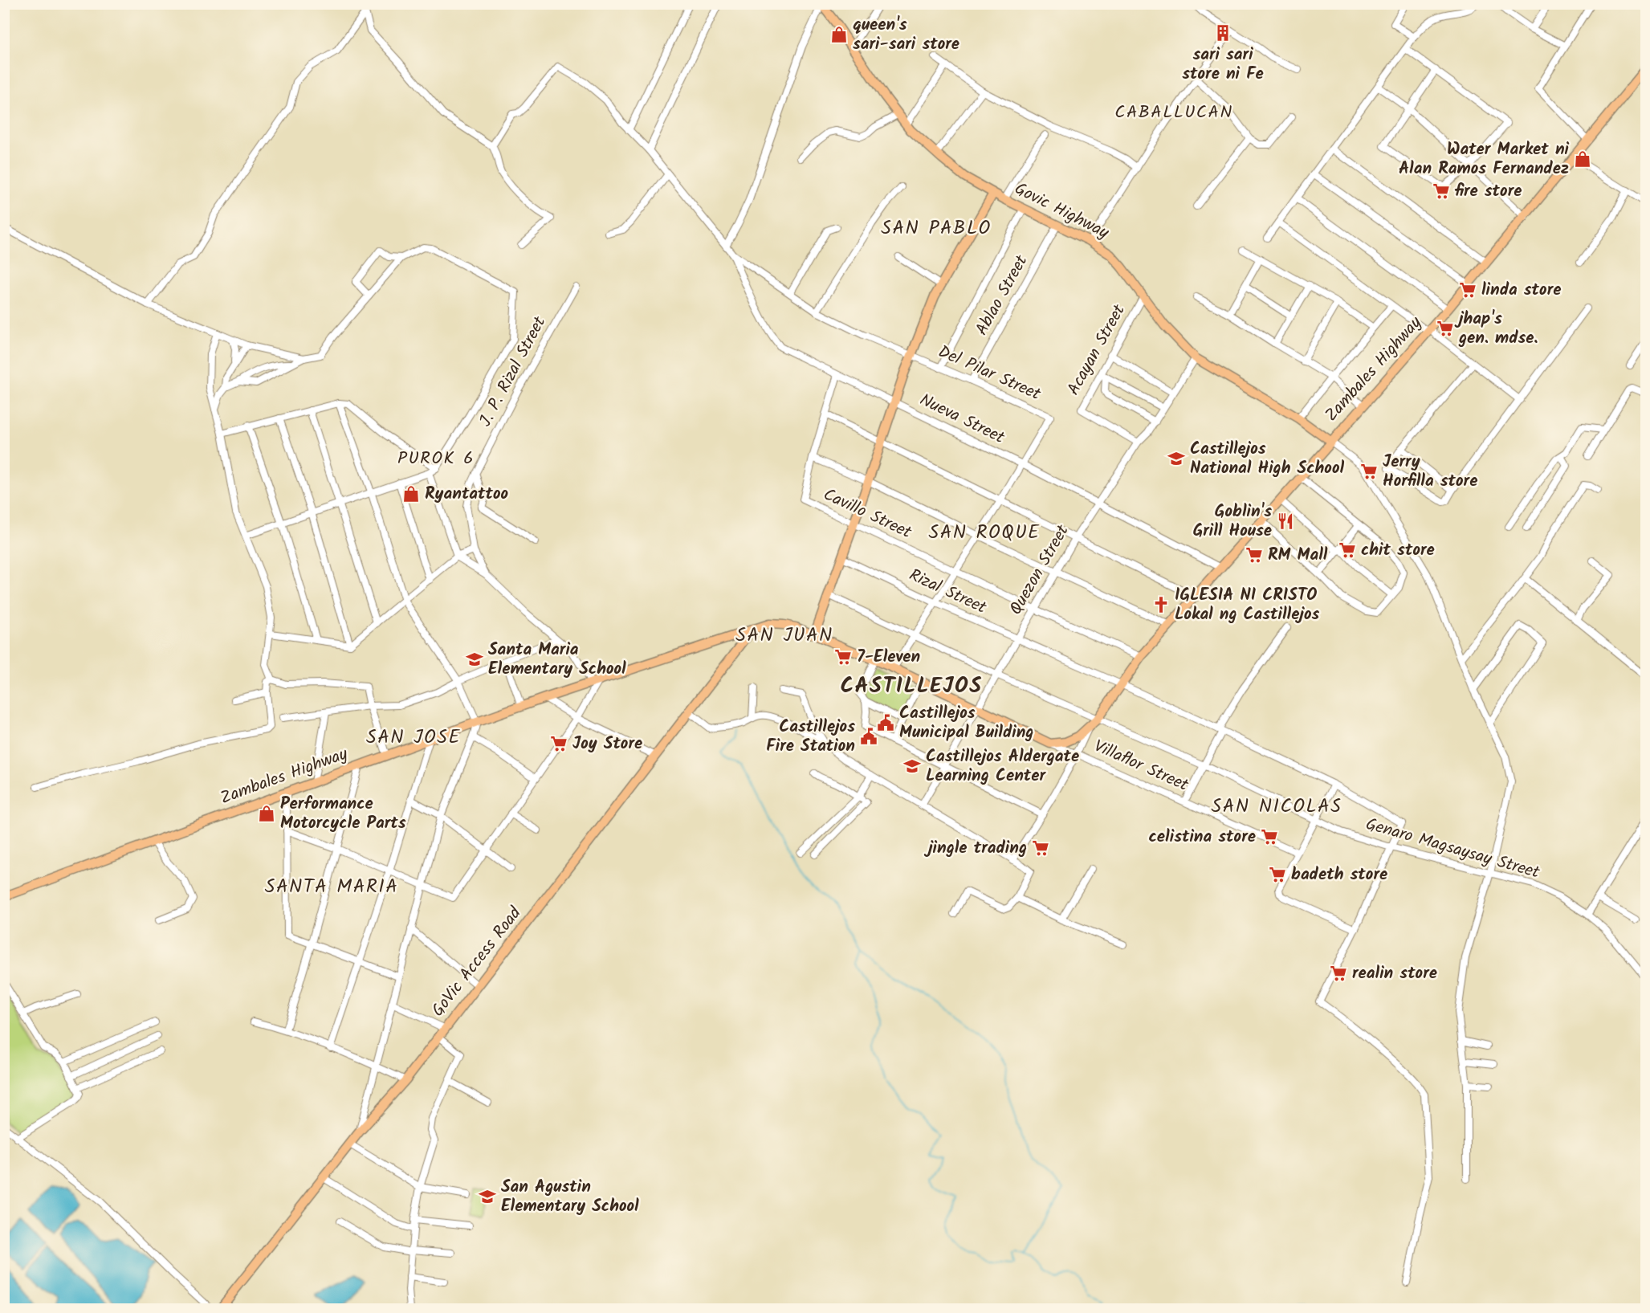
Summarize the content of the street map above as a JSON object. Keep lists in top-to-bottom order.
{
  "streets": {
    "main road": ["Govic Highway", "Zambales Highway", "GoVic Access Road"],
    "street": [
      "Ablao Street",
      "Acayan Street",
      "J. P. Rizal Street",
      "Del Pilar Street",
      "Nueva Street",
      "Cavillo Street",
      "Quezon Street",
      "Rizal Street",
      "Villaflor Street",
      "Genaro Magsaysay Street"
    ]
  },
  "crossings": [
    ["Govic Highway", "Ablao Street"],
    ["Govic Highway", "Acayan Street"],
    ["Govic Highway", "Zambales Highway"],
    ["Govic Highway", "Quezon Street"],
    ["Ablao Street", "Del Pilar Street"],
    ["Acayan Street", "Quezon Street"],
    ["Zambales Highway", "J. P. Rizal Street"],
    ["Zambales Highway", "Del Pilar Street"],
    ["Zambales Highway", "Nueva Street"],
    ["Zambales Highway", "Cavillo Street"],
    ["Zambales Highway", "Quezon Street"],
    ["Zambales Highway", "Rizal Street"],
    ["Zambales Highway", "Villaflor Street"],
    ["Zambales Highway", "Genaro Magsaysay Street"],
    ["Zambales Highway", "GoVic Access Road"],
    ["Del Pilar Street", "Nueva Street"],
    ["Del Pilar Street", "Cavillo Street"],
    ["Del Pilar Street", "Rizal Street"],
    ["Del Pilar Street", "Genaro Magsaysay Street"],
    ["Nueva Street", "Cavillo Street"],
    ["Nueva Street", "Quezon Street"],
    ["Cavillo Street", "Quezon Street"],
    ["Quezon Street", "Rizal Street"],
    ["Quezon Street", "Genaro Magsaysay Street"],
    ["Rizal Street", "Genaro Magsaysay Street"]
  ],
  "districts": [
    "CABALLUCAN",
    "SAN PABLO",
    "PUROK 6",
    "SAN ROQUE",
    "SAN JUAN",
    "CASTILLEJOS",
    "SAN JOSE",
    "SAN NICOLAS",
    "SANTA MARIA"
  ],
  "places": {
    "building": ["sari sari store ni Fe"],
    "shop": [
      "queen's sari-sari store",
      "Water Market ni Alan Ramos Fernandez",
      "Ryantattoo",
      "Performance Motorcycle Parts"
    ],
    "supermarket": [
      "fire store",
      "linda store",
      "jhap's gen. mdse.",
      "Jerry Horfilla store",
      "chit store",
      "RM Mall",
      "7-Eleven",
      "Joy Store",
      "celistina store",
      "jingle trading",
      "badeth store",
      "realin store"
    ],
    "school or university": [
      "Castillejos National High School",
      "Santa Maria Elementary School",
      "Castillejos Aldergate Learning Center",
      "San Agustin Elementary School"
    ],
    "restaurant": ["Goblin's Grill House"],
    "church": ["IGLESIA NI CRISTO Lokal ng Castillejos"],
    "public building": ["Castillejos Municipal Building", "Castillejos Fire Station"]
  }
}
